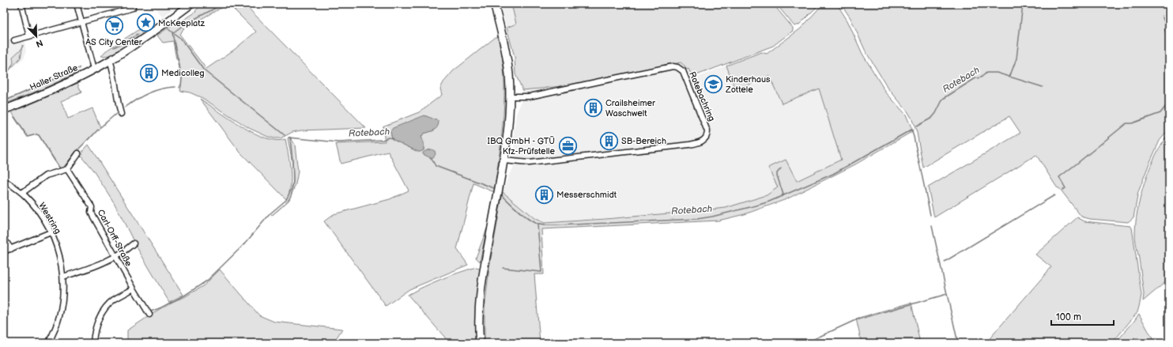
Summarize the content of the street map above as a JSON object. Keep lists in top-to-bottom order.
{
  "streets": {
    "main road": ["Haller Straße"],
    "street": ["Rotebachring", "Westring", "Carl-Orff-Straße"]
  },
  "water": ["Rotebach"],
  "places": {
    "place": ["McKeeplatz"],
    "supermarket": ["AS City Center"],
    "building": [
      "Medicolleg",
      "Crailsheimer Waschwelt",
      "SB-Bereich",
      "Messerschmidt"
    ],
    "school or university": ["Kinderhaus Zottele"],
    "office": ["IBQ GmbH - GTÜ Kfz-Prüfstelle"]
  },
  "scale_bar": "100 m",
  "north": "bottom right"
}
